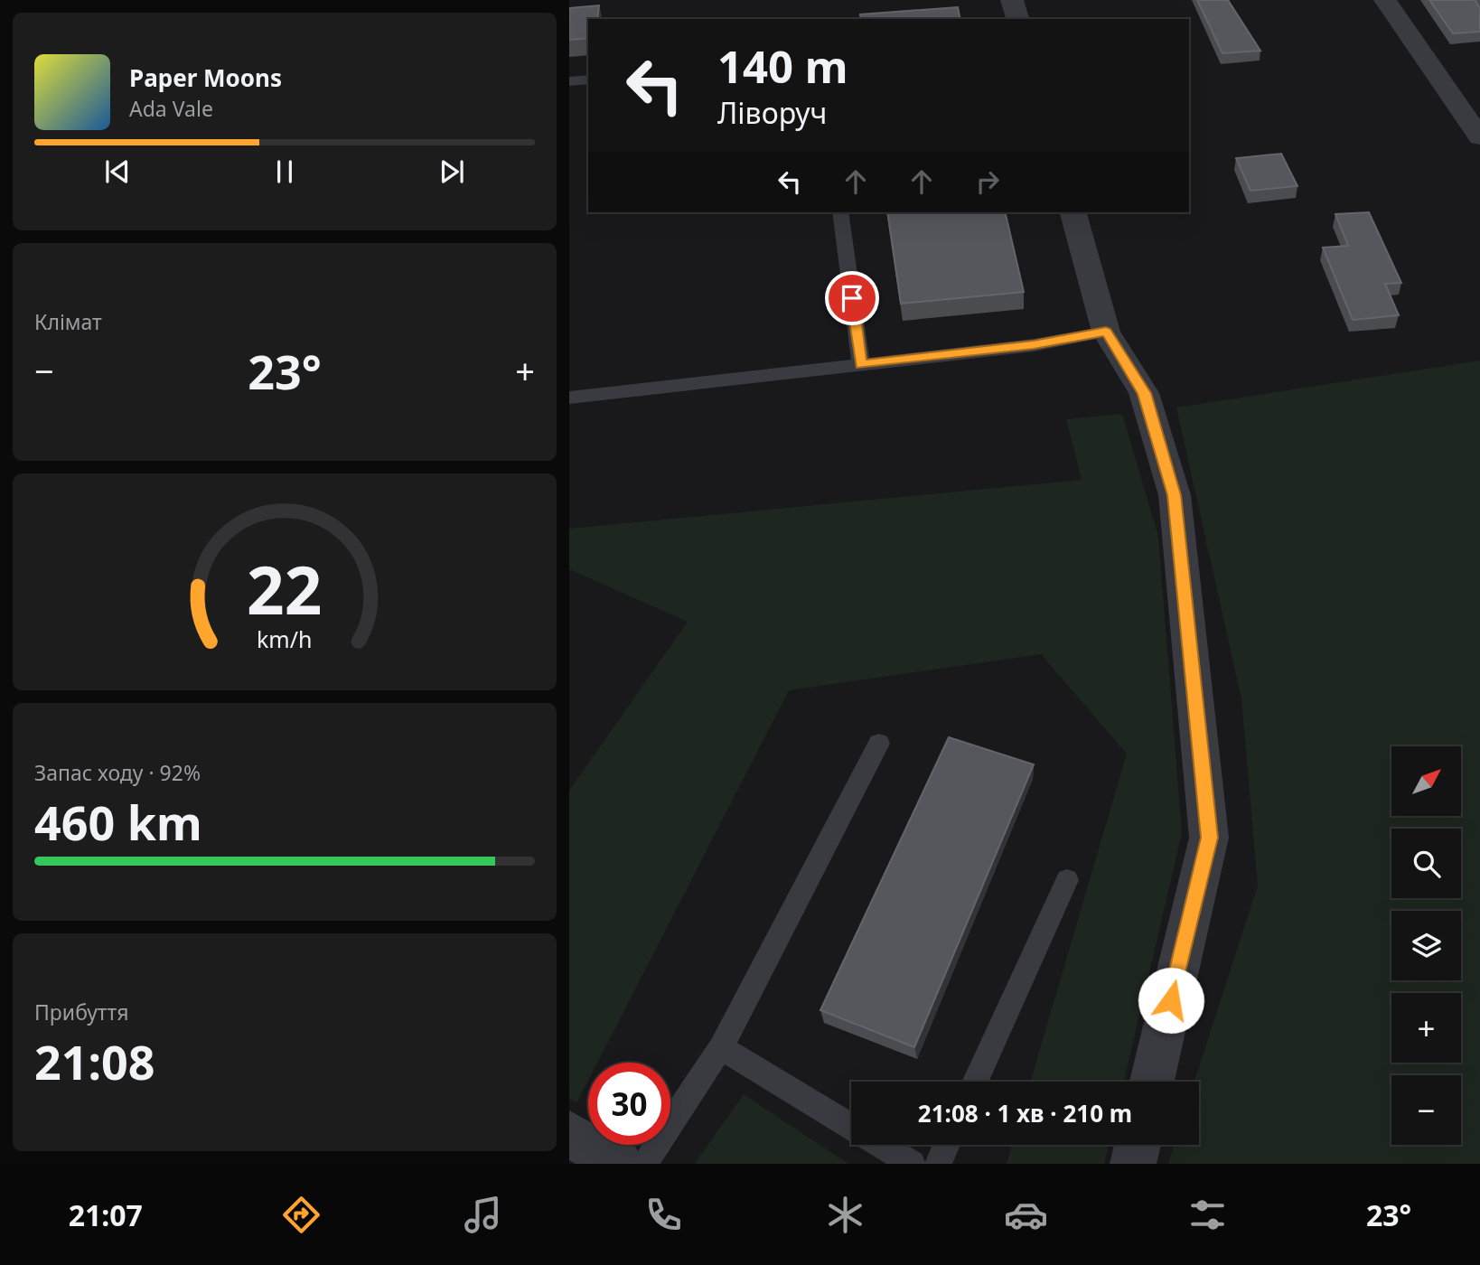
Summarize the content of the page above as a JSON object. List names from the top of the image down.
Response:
{
  "north": "top right",
  "page": {
    "turn": ["140 m", "Ліворуч"],
    "song": ["Paper Moons", "Ada Vale"],
    "tile": [
      "Клімат",
      ["Запас ходу · 92%", "460 km"],
      ["Прибуття", "21:08"]
    ],
    "heat": ["−", "23°", "+"],
    "map_buttons": ["+", "−"],
    "limit": "30",
    "trip": "21:08 · 1 хв · 210 m",
    "tabs": ["21:07", "23°"],
    "gauge": ["22", "km/h"]
  }
}
